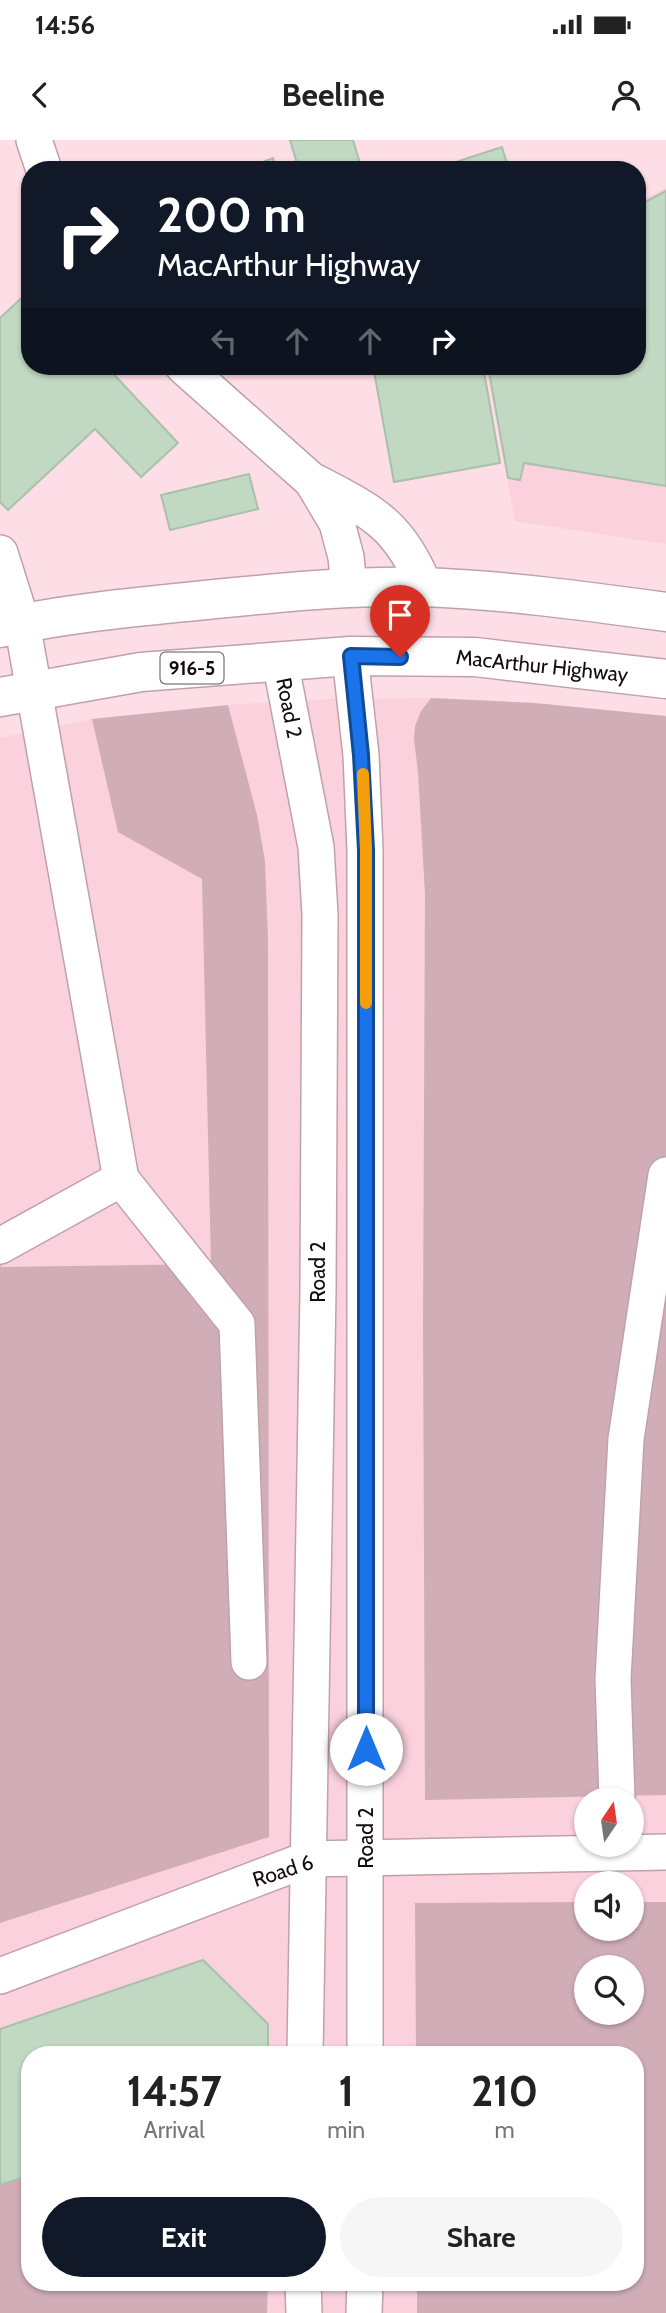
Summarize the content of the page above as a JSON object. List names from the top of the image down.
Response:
{
  "streets": {
    "main road": ["MacArthur Highway", "916-5"],
    "street": ["Road 2", "Road 6"]
  },
  "crossings": [
    ["MacArthur Highway", "Road 2"],
    ["Road 2", "Road 6"]
  ],
  "north": "top",
  "page": {
    "status": "14:56",
    "header": "Beeline",
    "turn": ["200 m", "MacArthur Highway"],
    "eta": [
      "14:57",
      "Arrival",
      "1",
      "min",
      "210",
      "m"
    ],
    "buttons": ["Exit", "Share"]
  }
}
